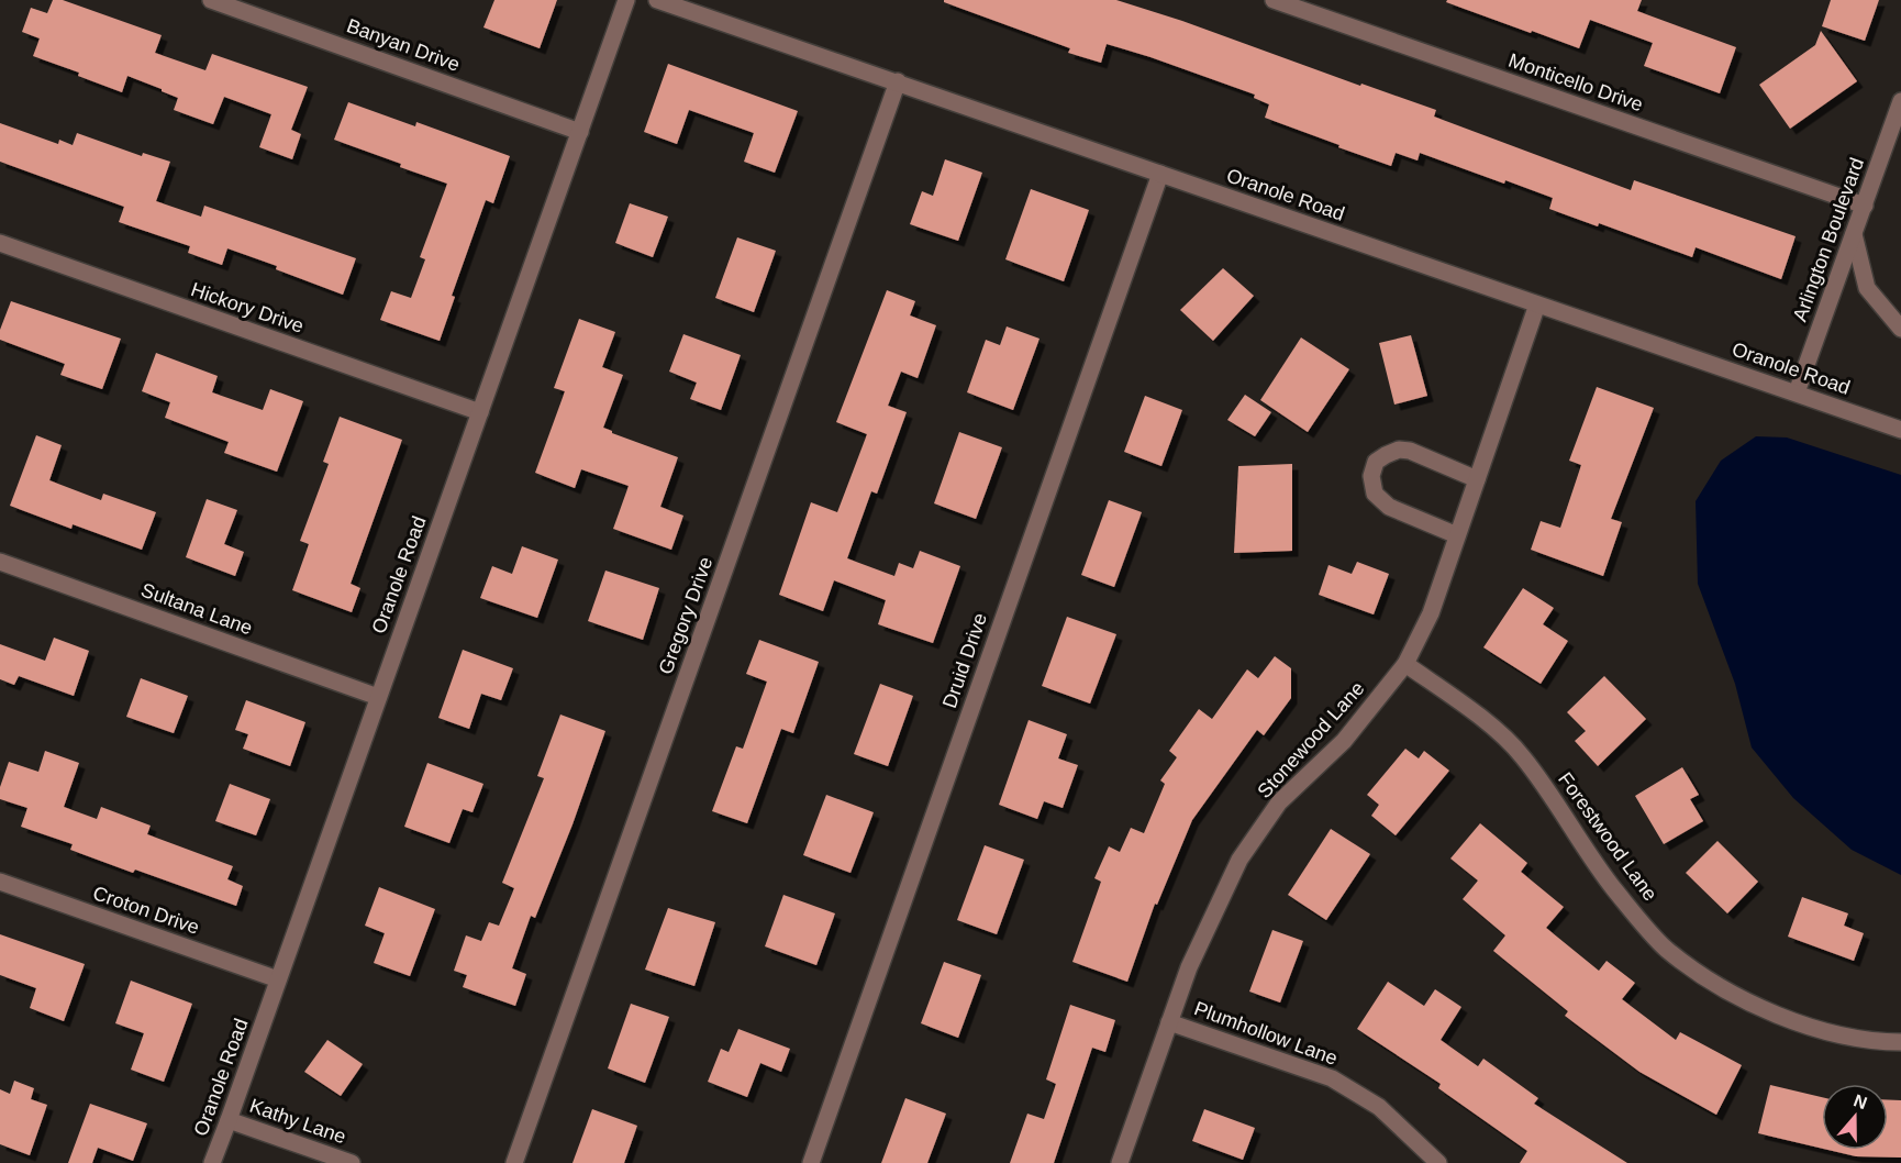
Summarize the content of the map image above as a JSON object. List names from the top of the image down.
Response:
{
  "streets": {
    "street": [
      "Banyan Drive",
      "Monticello Drive",
      "Oranole Road",
      "Arlington Boulevard",
      "Hickory Drive",
      "Sultana Lane",
      "Gregory Drive",
      "Druid Drive",
      "Stonewood Lane",
      "Forestwood Lane",
      "Croton Drive",
      "Plumhollow Lane",
      "Kathy Lane"
    ]
  },
  "crossings": [
    ["Banyan Drive", "Oranole Road"],
    ["Monticello Drive", "Arlington Boulevard"],
    ["Oranole Road", "Arlington Boulevard"],
    ["Oranole Road", "Hickory Drive"],
    ["Oranole Road", "Sultana Lane"],
    ["Oranole Road", "Gregory Drive"],
    ["Oranole Road", "Druid Drive"],
    ["Oranole Road", "Stonewood Lane"],
    ["Oranole Road", "Croton Drive"],
    ["Oranole Road", "Kathy Lane"],
    ["Stonewood Lane", "Forestwood Lane"],
    ["Stonewood Lane", "Plumhollow Lane"]
  ],
  "north": "top"
}
